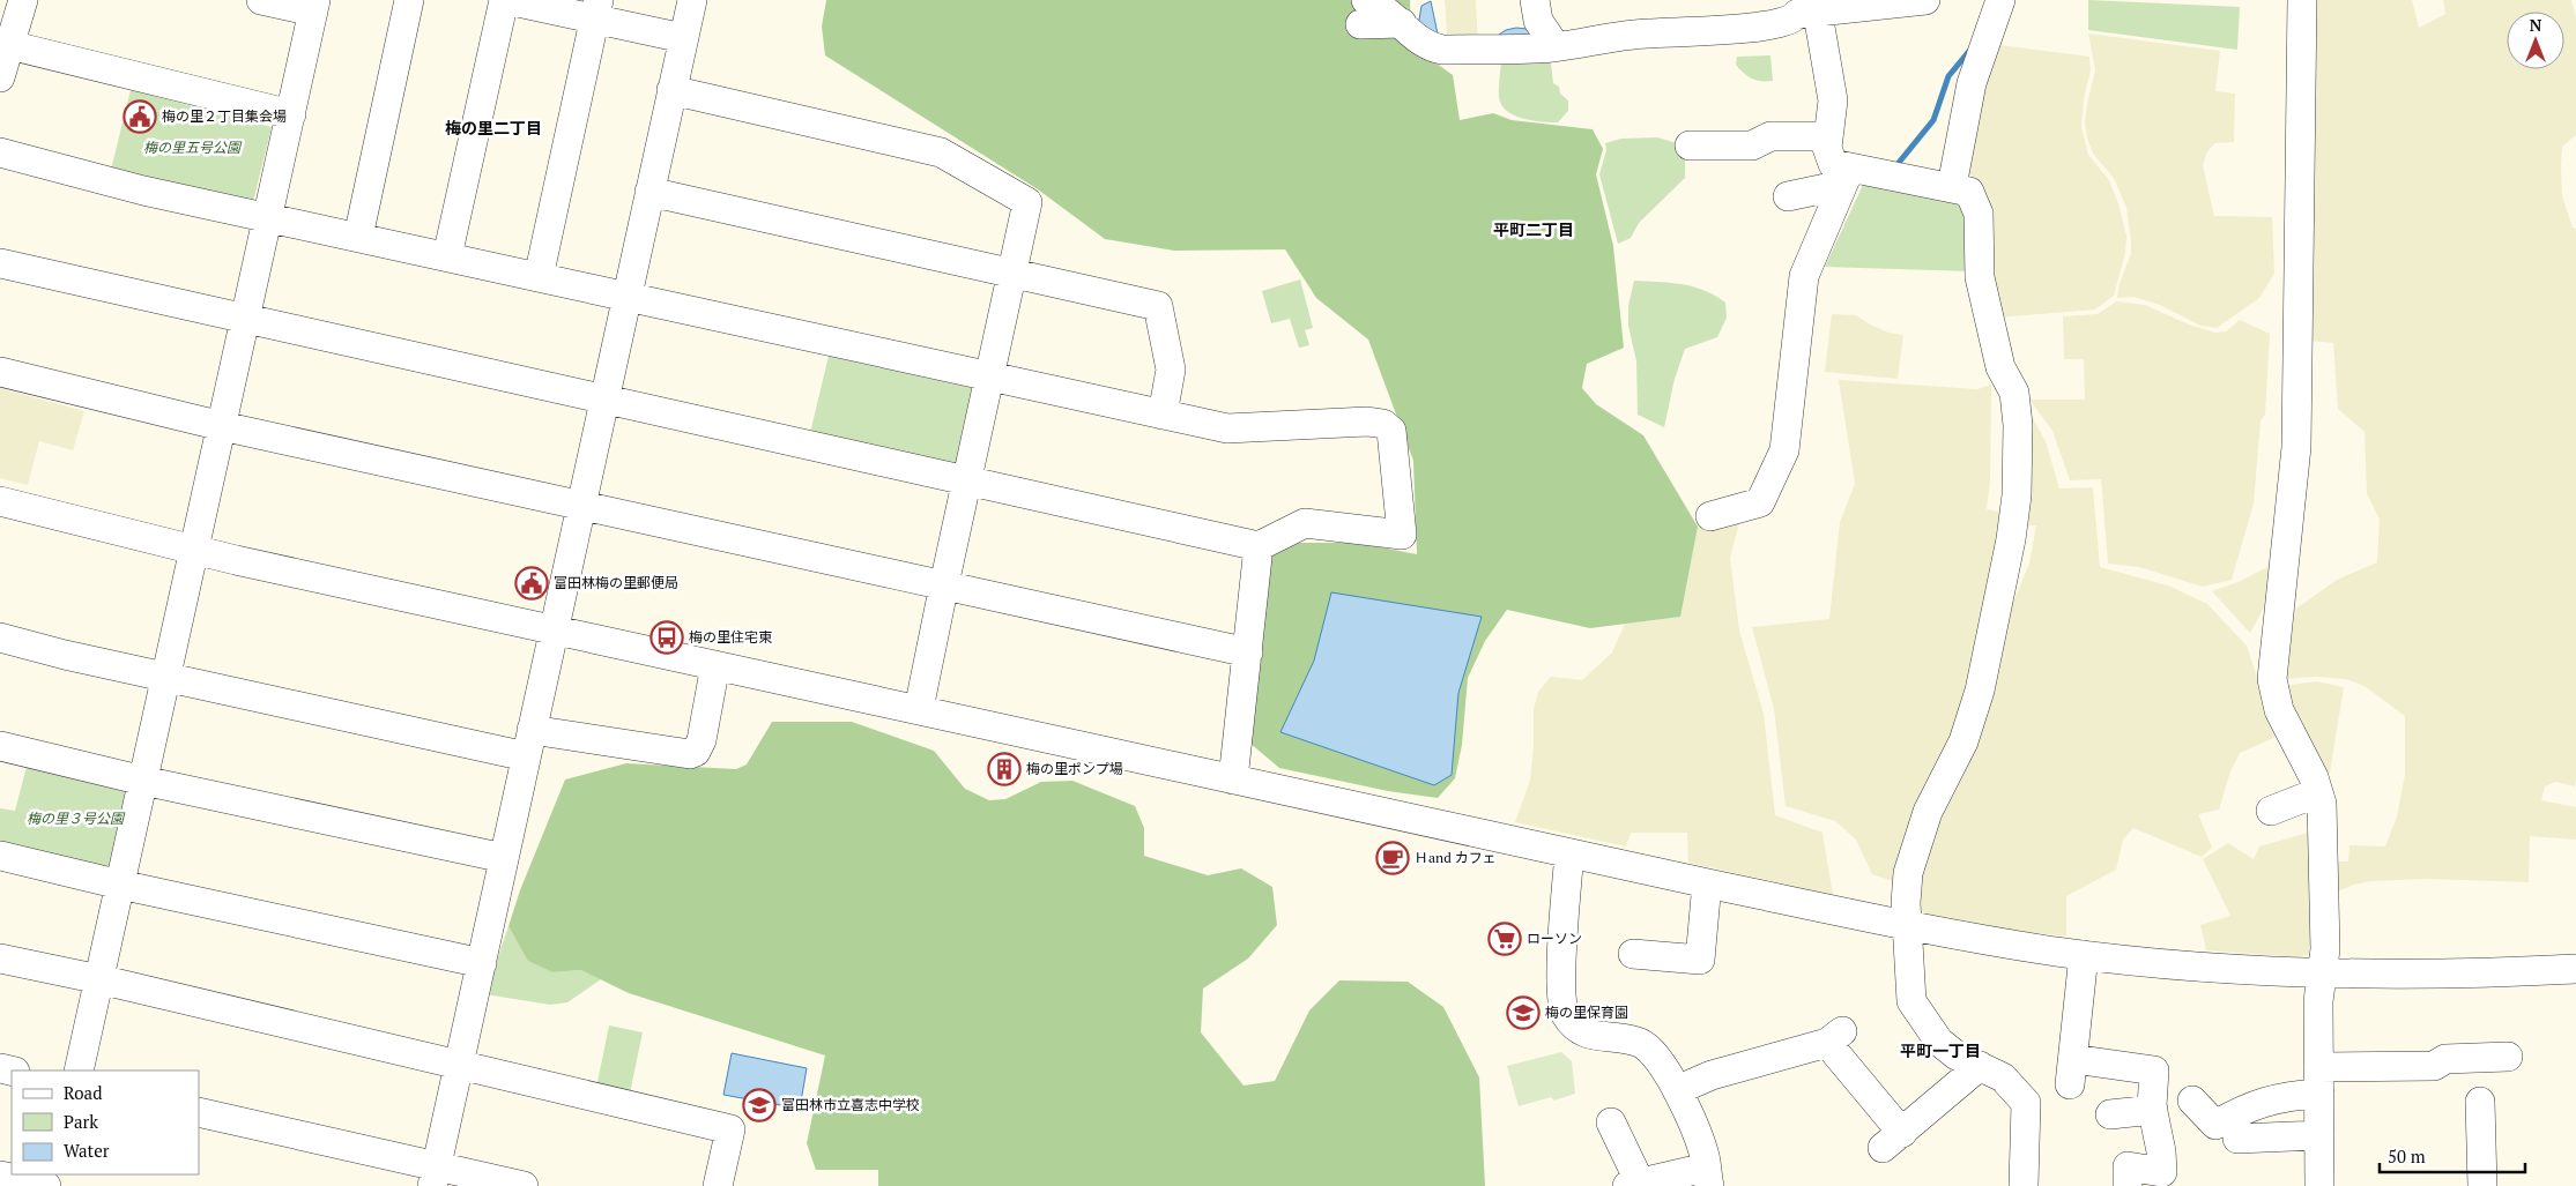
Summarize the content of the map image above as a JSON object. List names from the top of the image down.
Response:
{
  "districts": ["梅の里二丁目", "平町二丁目", "平町一丁目"],
  "parks": ["梅の里五号公園", "梅の里３号公園"],
  "places": {
    "public building": ["梅の里２丁目集会場", "富田林梅の里郵便局"],
    "bus stop": ["梅の里住宅東"],
    "building": ["梅の里ポンプ場"],
    "cafe": ["Ｈand カフェ"],
    "supermarket": ["ローソン"],
    "school or university": ["梅の里保育園", "富田林市立喜志中学校"]
  },
  "legend": ["Road", "Park", "Water"],
  "scale_bar": "50 m",
  "north": "top"
}
